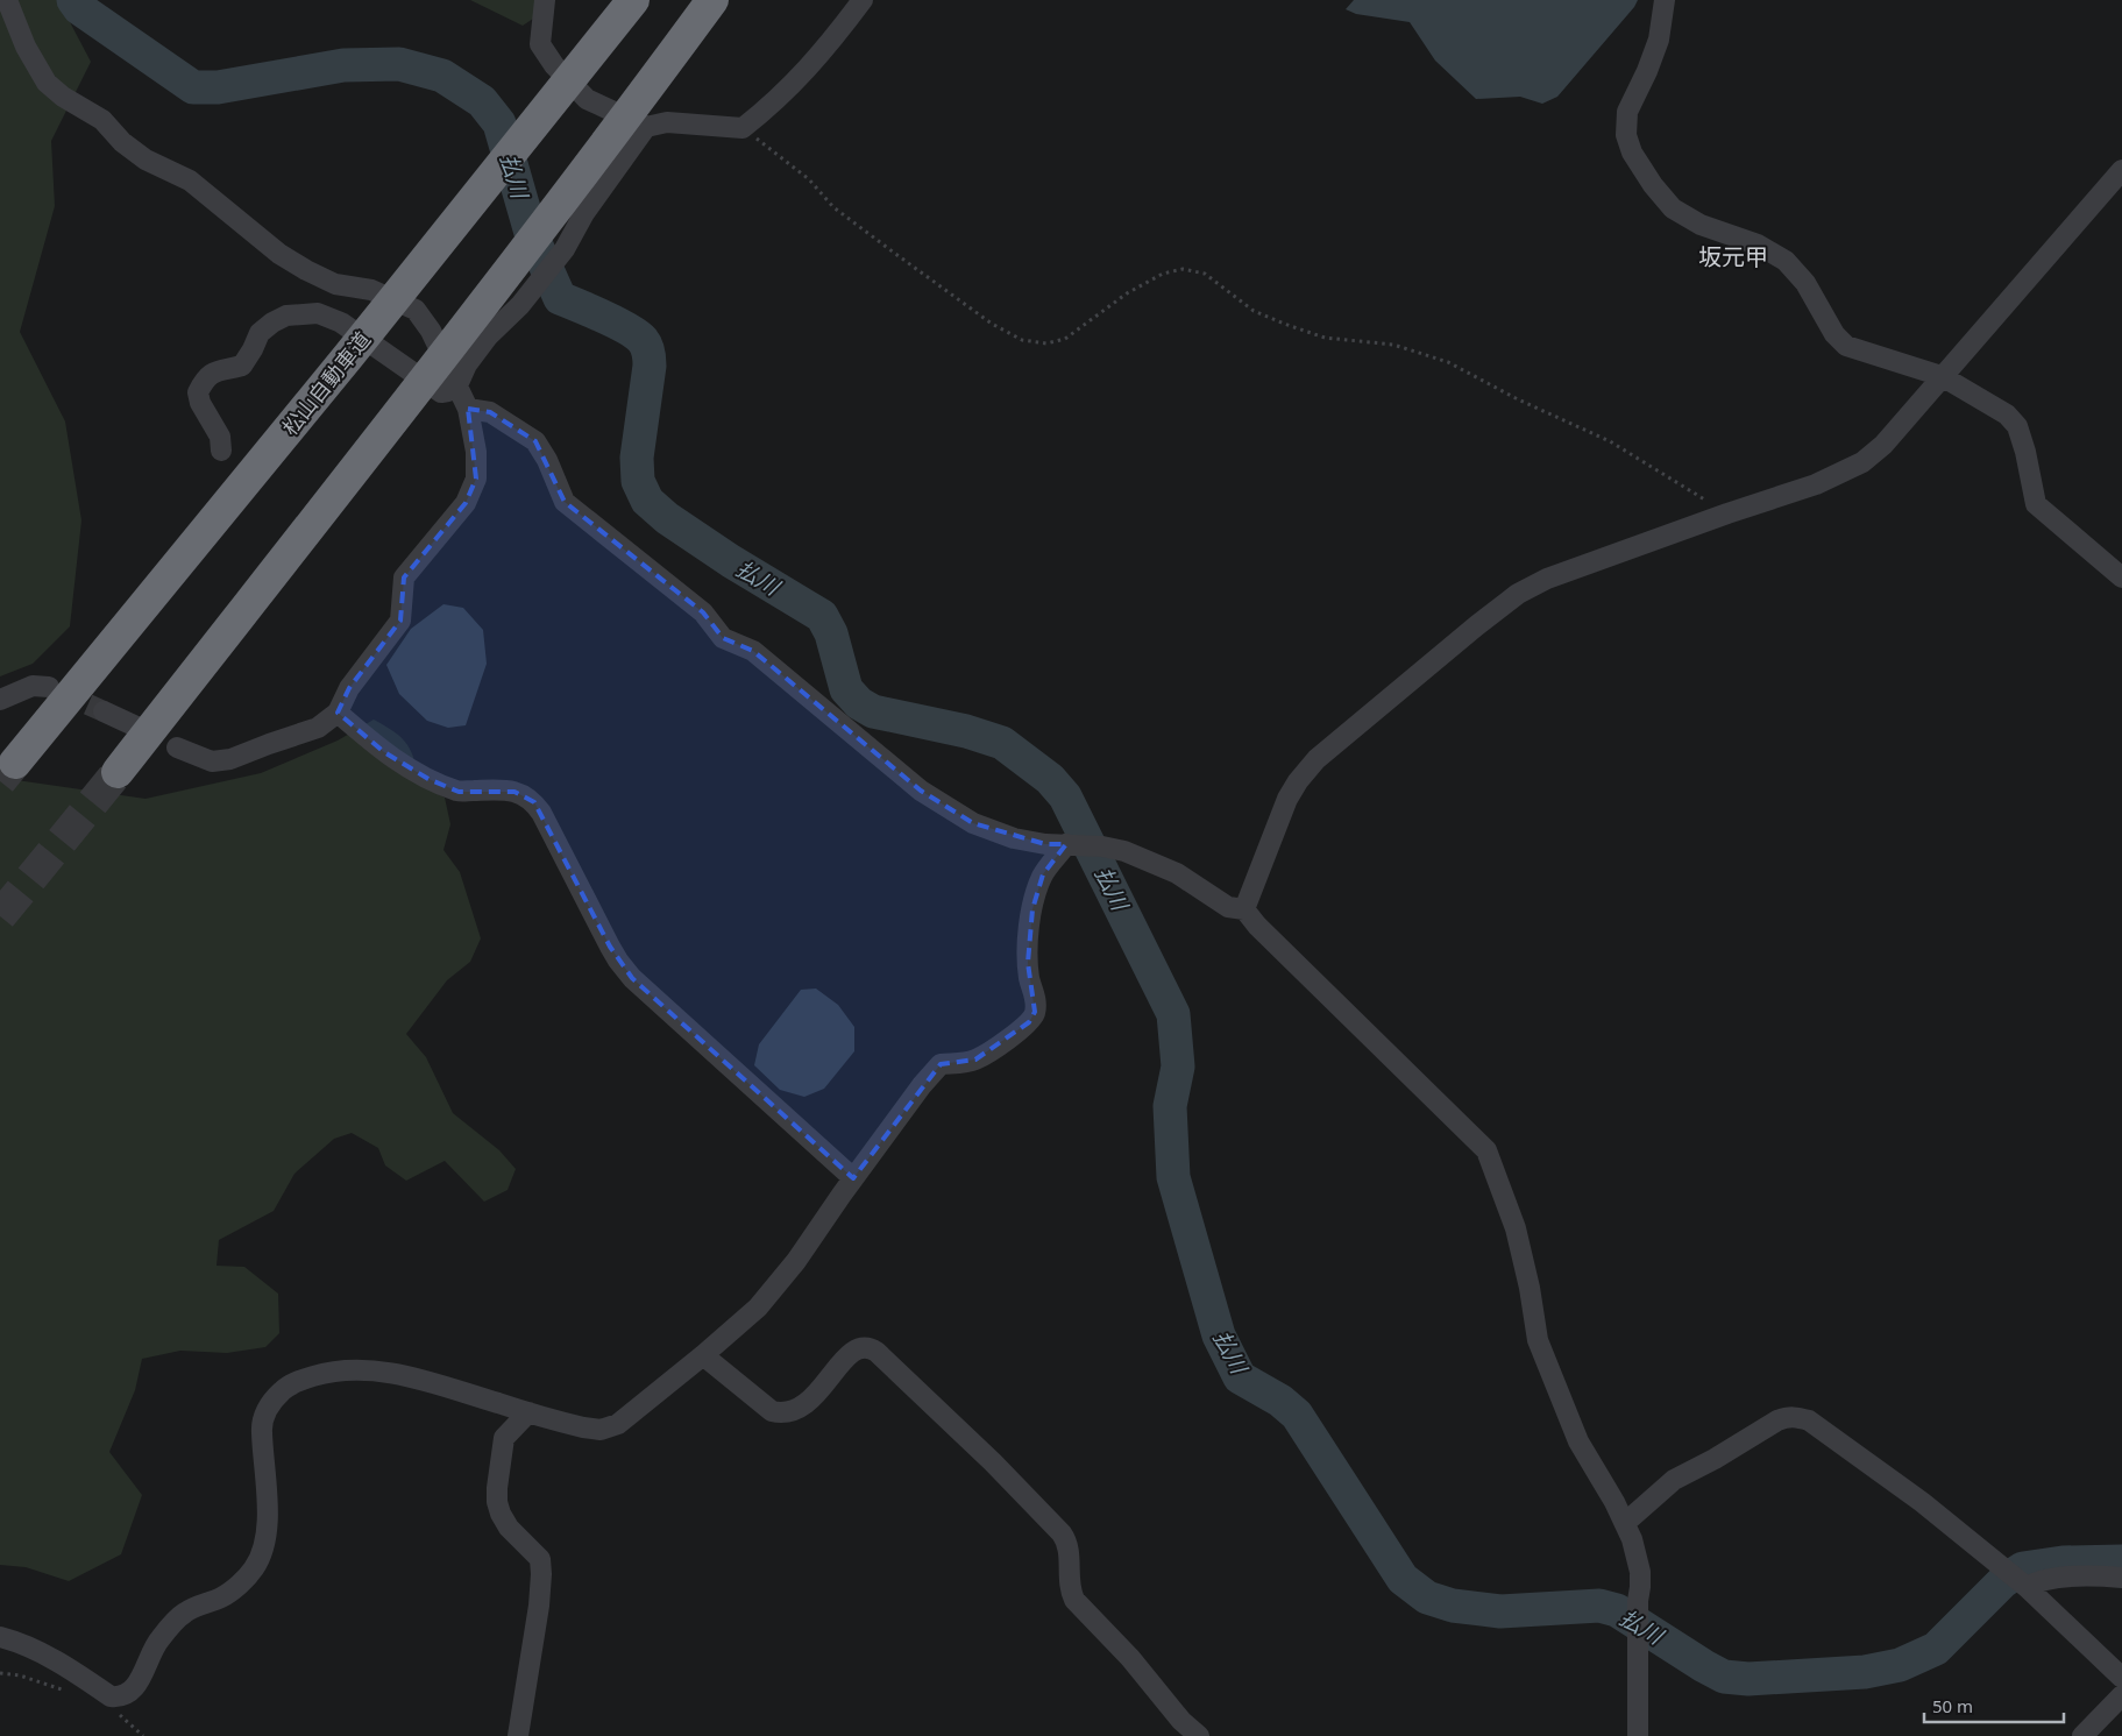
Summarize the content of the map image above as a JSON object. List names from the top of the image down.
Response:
{
  "streets": {
    "highway": ["松山自動車道"]
  },
  "districts": ["坂元甲"],
  "water": ["払川"],
  "scale_bar": "50 m"
}
